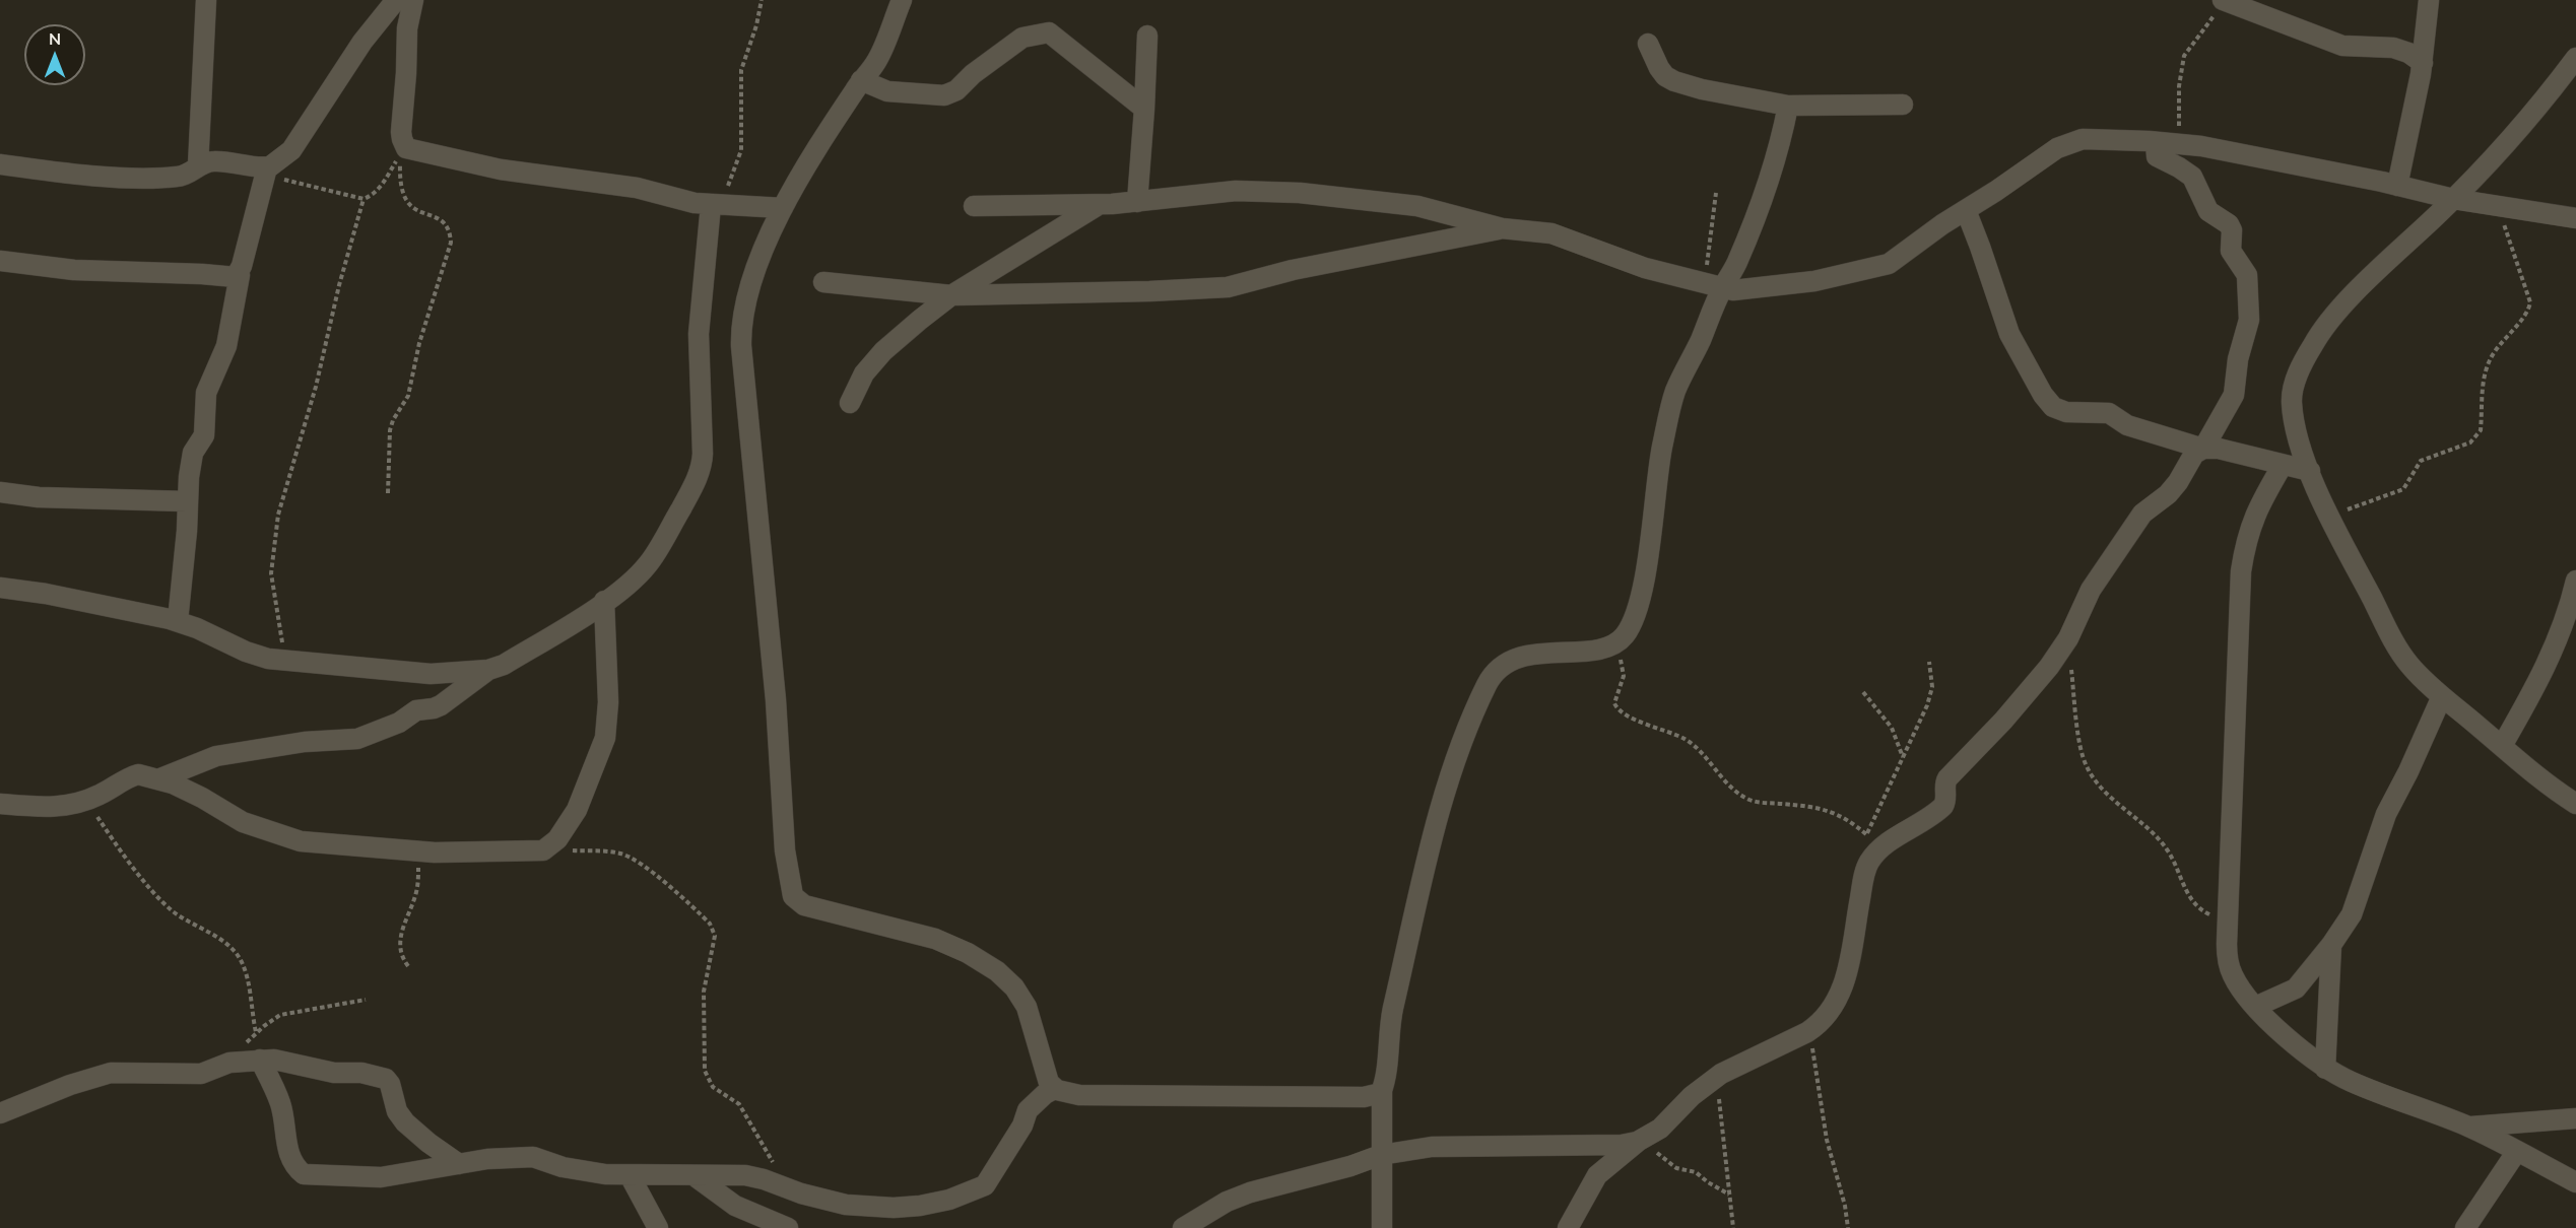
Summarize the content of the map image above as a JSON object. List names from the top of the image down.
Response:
{
  "north": "top"
}
